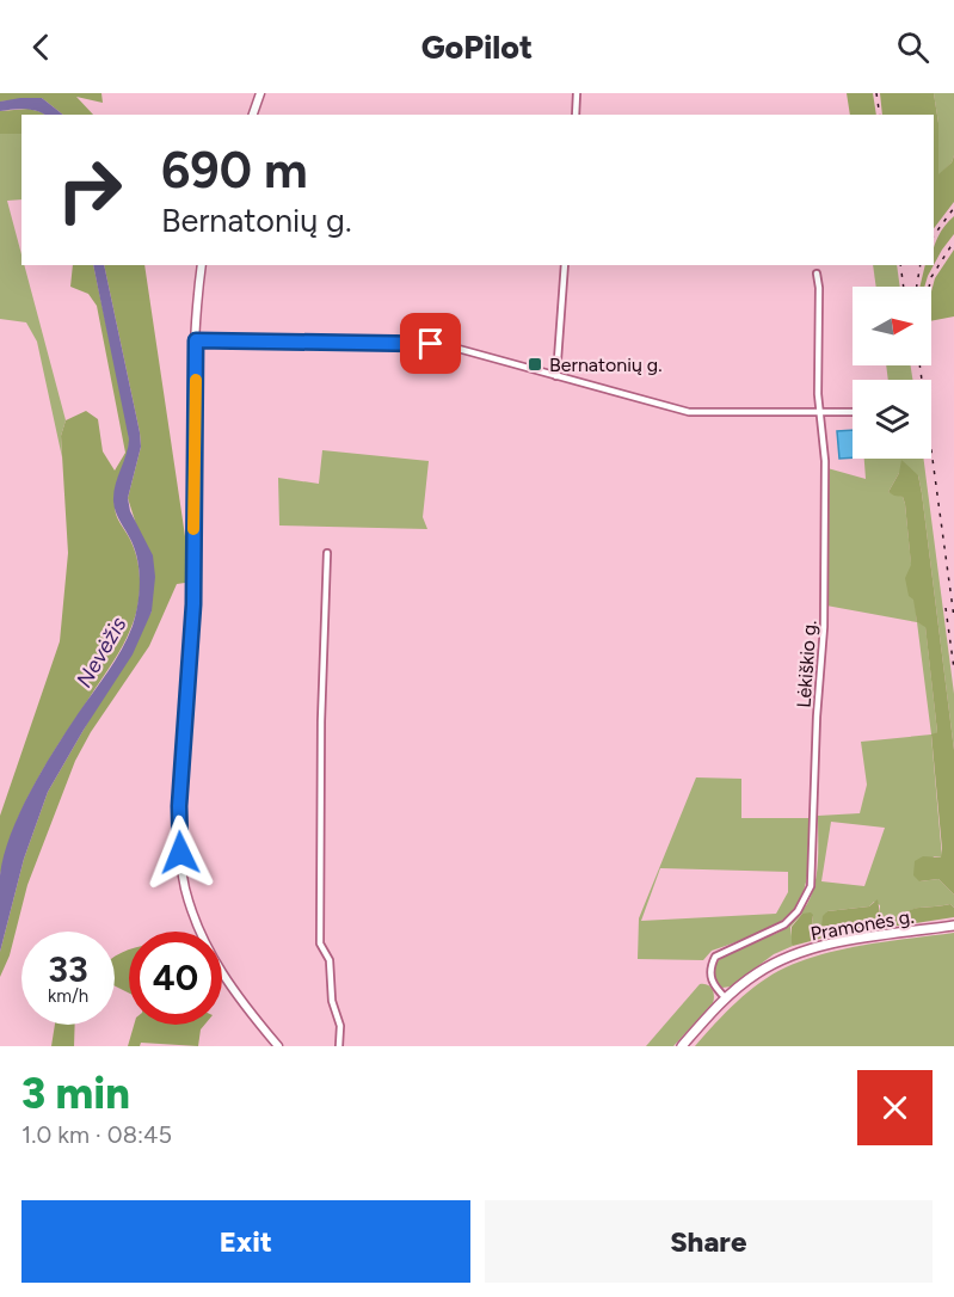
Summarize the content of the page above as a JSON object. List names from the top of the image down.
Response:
{
  "streets": {
    "main road": ["Pramonės g."],
    "street": ["Lėkiškio g."]
  },
  "crossings": [
    ["Lėkiškio g.", "Pramonės g."]
  ],
  "water": ["Nevėžis"],
  "places": {
    "transit": ["Bernatonių g."]
  },
  "north": "right",
  "page": {
    "header": "GoPilot",
    "turn": ["690 m", "Bernatonių g."],
    "speed": "33 km/h",
    "limit": "40",
    "heading": ["3 min", "1.0 km · 08:45"],
    "buttons": ["Exit", "Share"]
  }
}
